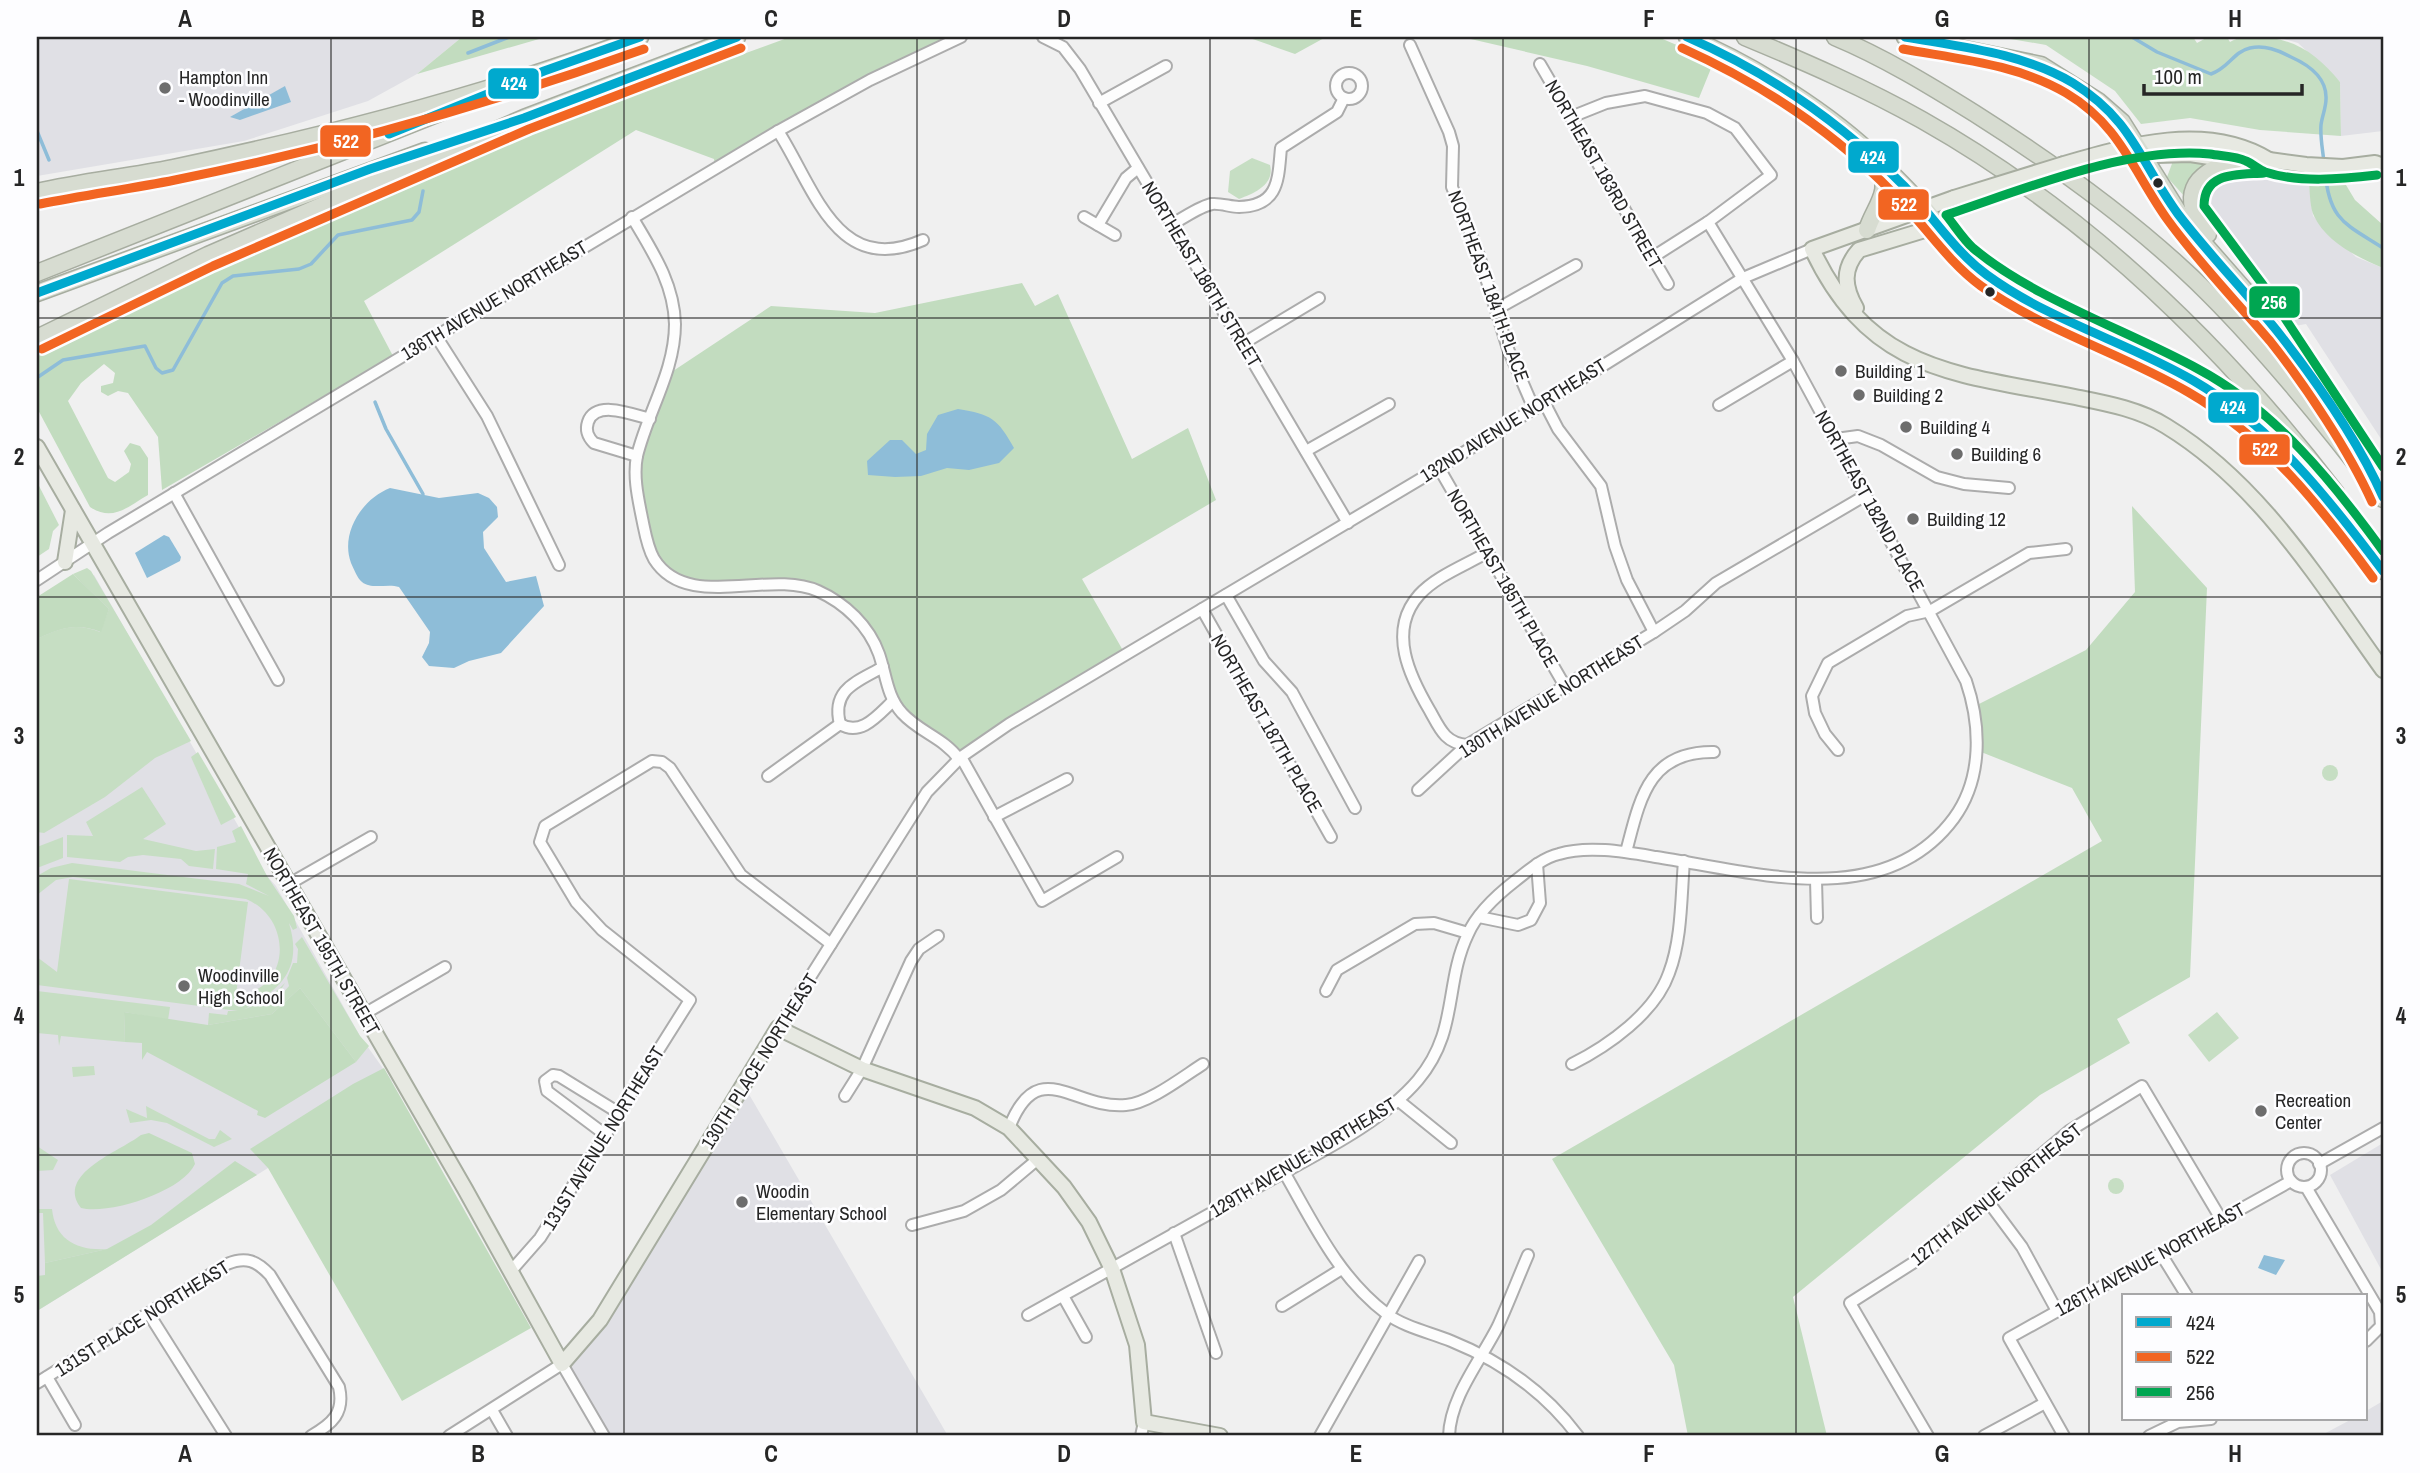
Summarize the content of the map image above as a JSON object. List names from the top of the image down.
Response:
{
  "streets": {
    "main road": ["132ND AVENUE NORTHEAST", "NORTHEAST 195TH STREET", "130TH PLACE NORTHEAST"],
    "street": [
      "NORTHEAST 183RD STREET",
      "NORTHEAST 186TH STREET",
      "NORTHEAST 184TH PLACE",
      "136TH AVENUE NORTHEAST",
      "NORTHEAST 182ND PLACE",
      "NORTHEAST 185TH PLACE",
      "130TH AVENUE NORTHEAST",
      "NORTHEAST 187TH PLACE",
      "131ST AVENUE NORTHEAST",
      "129TH AVENUE NORTHEAST",
      "127TH AVENUE NORTHEAST",
      "126TH AVENUE NORTHEAST",
      "131ST PLACE NORTHEAST"
    ]
  },
  "crossings": [
    ["NORTHEAST 186TH STREET", "132ND AVENUE NORTHEAST"],
    ["NORTHEAST 184TH PLACE", "132ND AVENUE NORTHEAST"],
    ["NORTHEAST 184TH PLACE", "130TH AVENUE NORTHEAST"],
    ["136TH AVENUE NORTHEAST", "NORTHEAST 195TH STREET"],
    ["132ND AVENUE NORTHEAST", "NORTHEAST 182ND PLACE"],
    ["132ND AVENUE NORTHEAST", "NORTHEAST 185TH PLACE"],
    ["132ND AVENUE NORTHEAST", "NORTHEAST 187TH PLACE"],
    ["132ND AVENUE NORTHEAST", "130TH PLACE NORTHEAST"],
    ["NORTHEAST 182ND PLACE", "129TH AVENUE NORTHEAST"],
    ["NORTHEAST 185TH PLACE", "130TH AVENUE NORTHEAST"],
    ["NORTHEAST 195TH STREET", "130TH PLACE NORTHEAST"],
    ["NORTHEAST 195TH STREET", "131ST AVENUE NORTHEAST"],
    ["130TH PLACE NORTHEAST", "131ST AVENUE NORTHEAST"],
    ["127TH AVENUE NORTHEAST", "126TH AVENUE NORTHEAST"]
  ],
  "places": [
    "Hampton Inn - Woodinville",
    "Building 1",
    "Building 2",
    "Building 4",
    "Building 6",
    "Building 12",
    "Woodinville High School",
    "Recreation Center",
    "Woodin Elementary School"
  ],
  "lines": ["transit line 424", "transit line 522", "transit line 256"],
  "legend": ["424", "522", "256"],
  "scale_bar": "100 m",
  "grid": {
    "columns": [
      "A",
      "B",
      "C",
      "D",
      "E",
      "F",
      "G",
      "H"
    ],
    "rows": [
      "1",
      "2",
      "3",
      "4",
      "5"
    ]
  }
}
